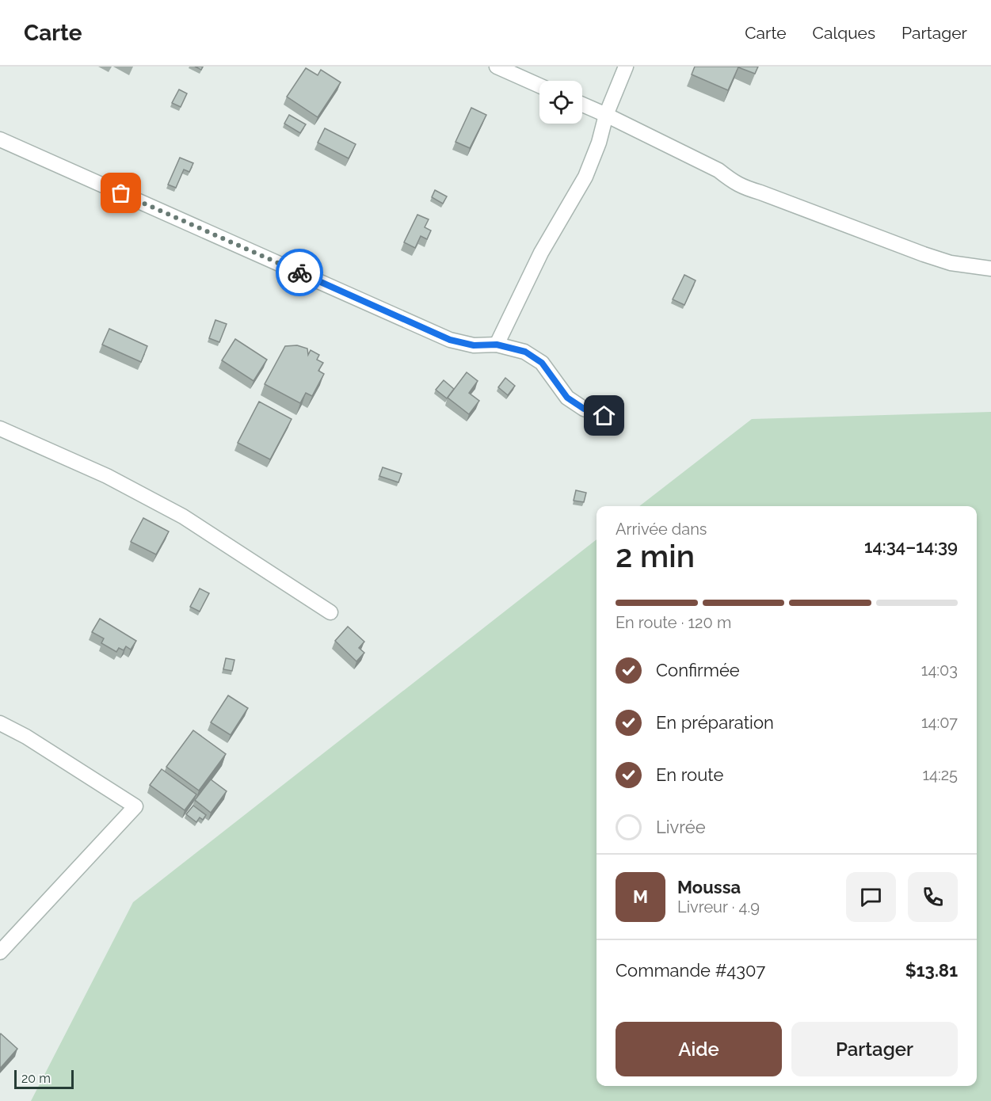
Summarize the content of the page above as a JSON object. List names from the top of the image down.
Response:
{
  "scale_bar": "20 m",
  "page": {
    "header": "Carte",
    "nav": ["Carte", "Calques", "Partager"],
    "heading": ["2 min", "Arrivée dans", "14:34–14:39"],
    "panel": [
      "Moussa",
      "Livreur · 4.9",
      "Commande #4307",
      "$13.81"
    ],
    "bar": "En route · 120 m",
    "list": [
      ["Confirmée", "14:03"],
      ["En préparation", "14:07"],
      ["En route", "14:25"],
      "Livrée"
    ],
    "round": "M",
    "buttons": ["Aide", "Partager"],
    "scale": "20 m"
  }
}
